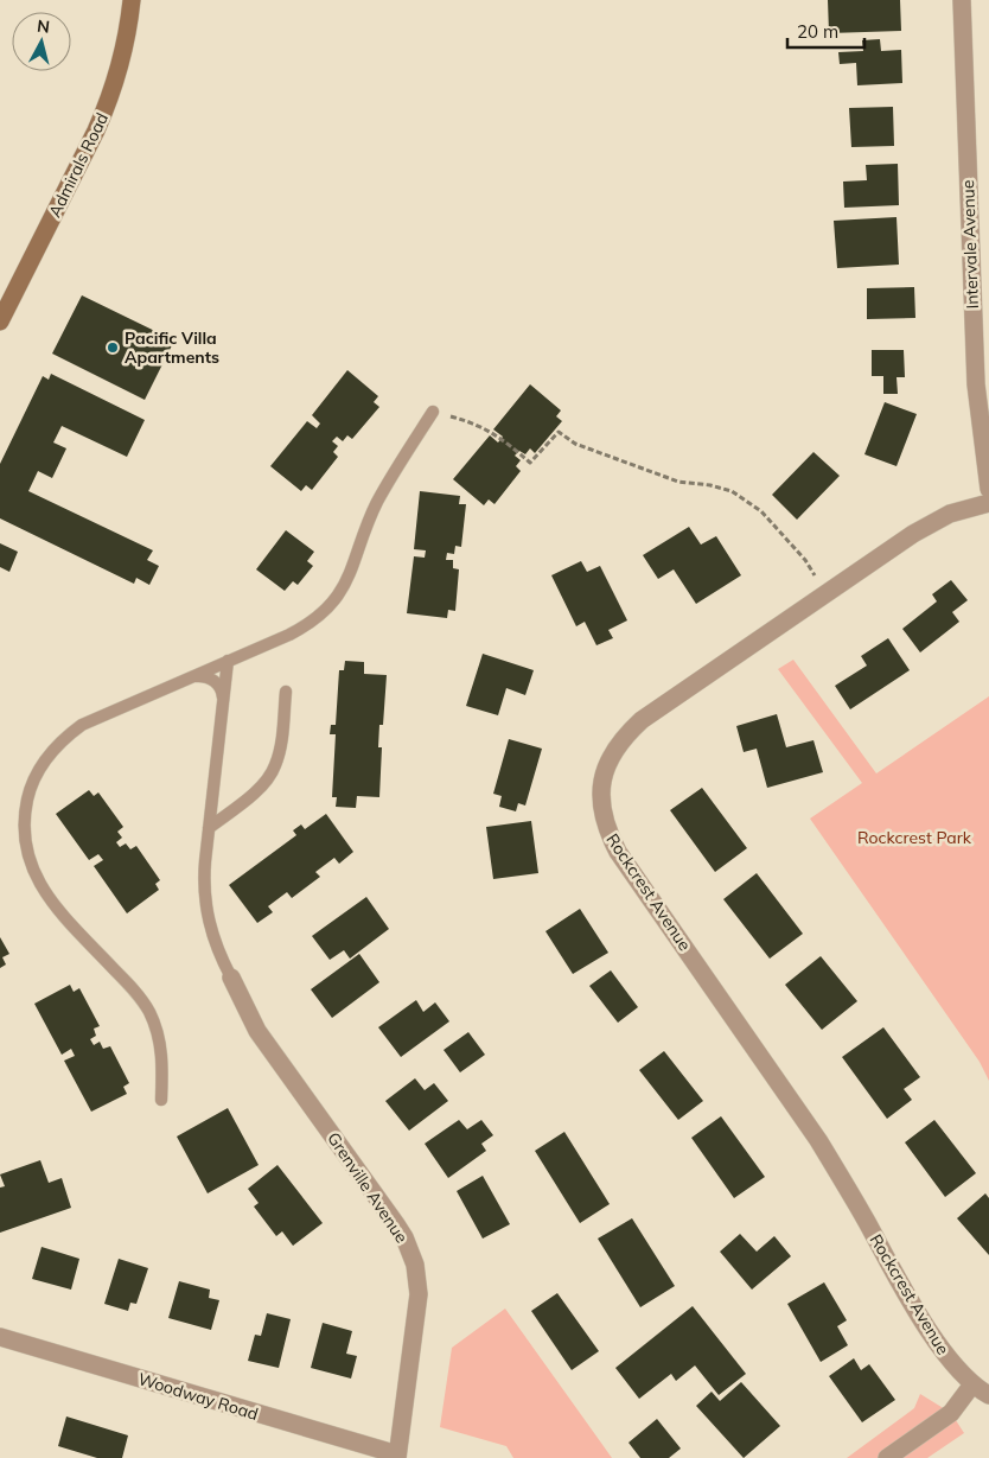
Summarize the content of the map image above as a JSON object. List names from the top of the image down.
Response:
{
  "streets": {
    "main road": ["Admirals Road"],
    "street": [
      "Intervale Avenue",
      "Rockcrest Avenue",
      "Grenville Avenue",
      "Woodway Road"
    ]
  },
  "crossings": [
    ["Grenville Avenue", "Woodway Road"]
  ],
  "parks": ["Rockcrest Park"],
  "places": ["Pacific Villa Apartments"],
  "scale_bar": "20 m",
  "north": "top"
}
